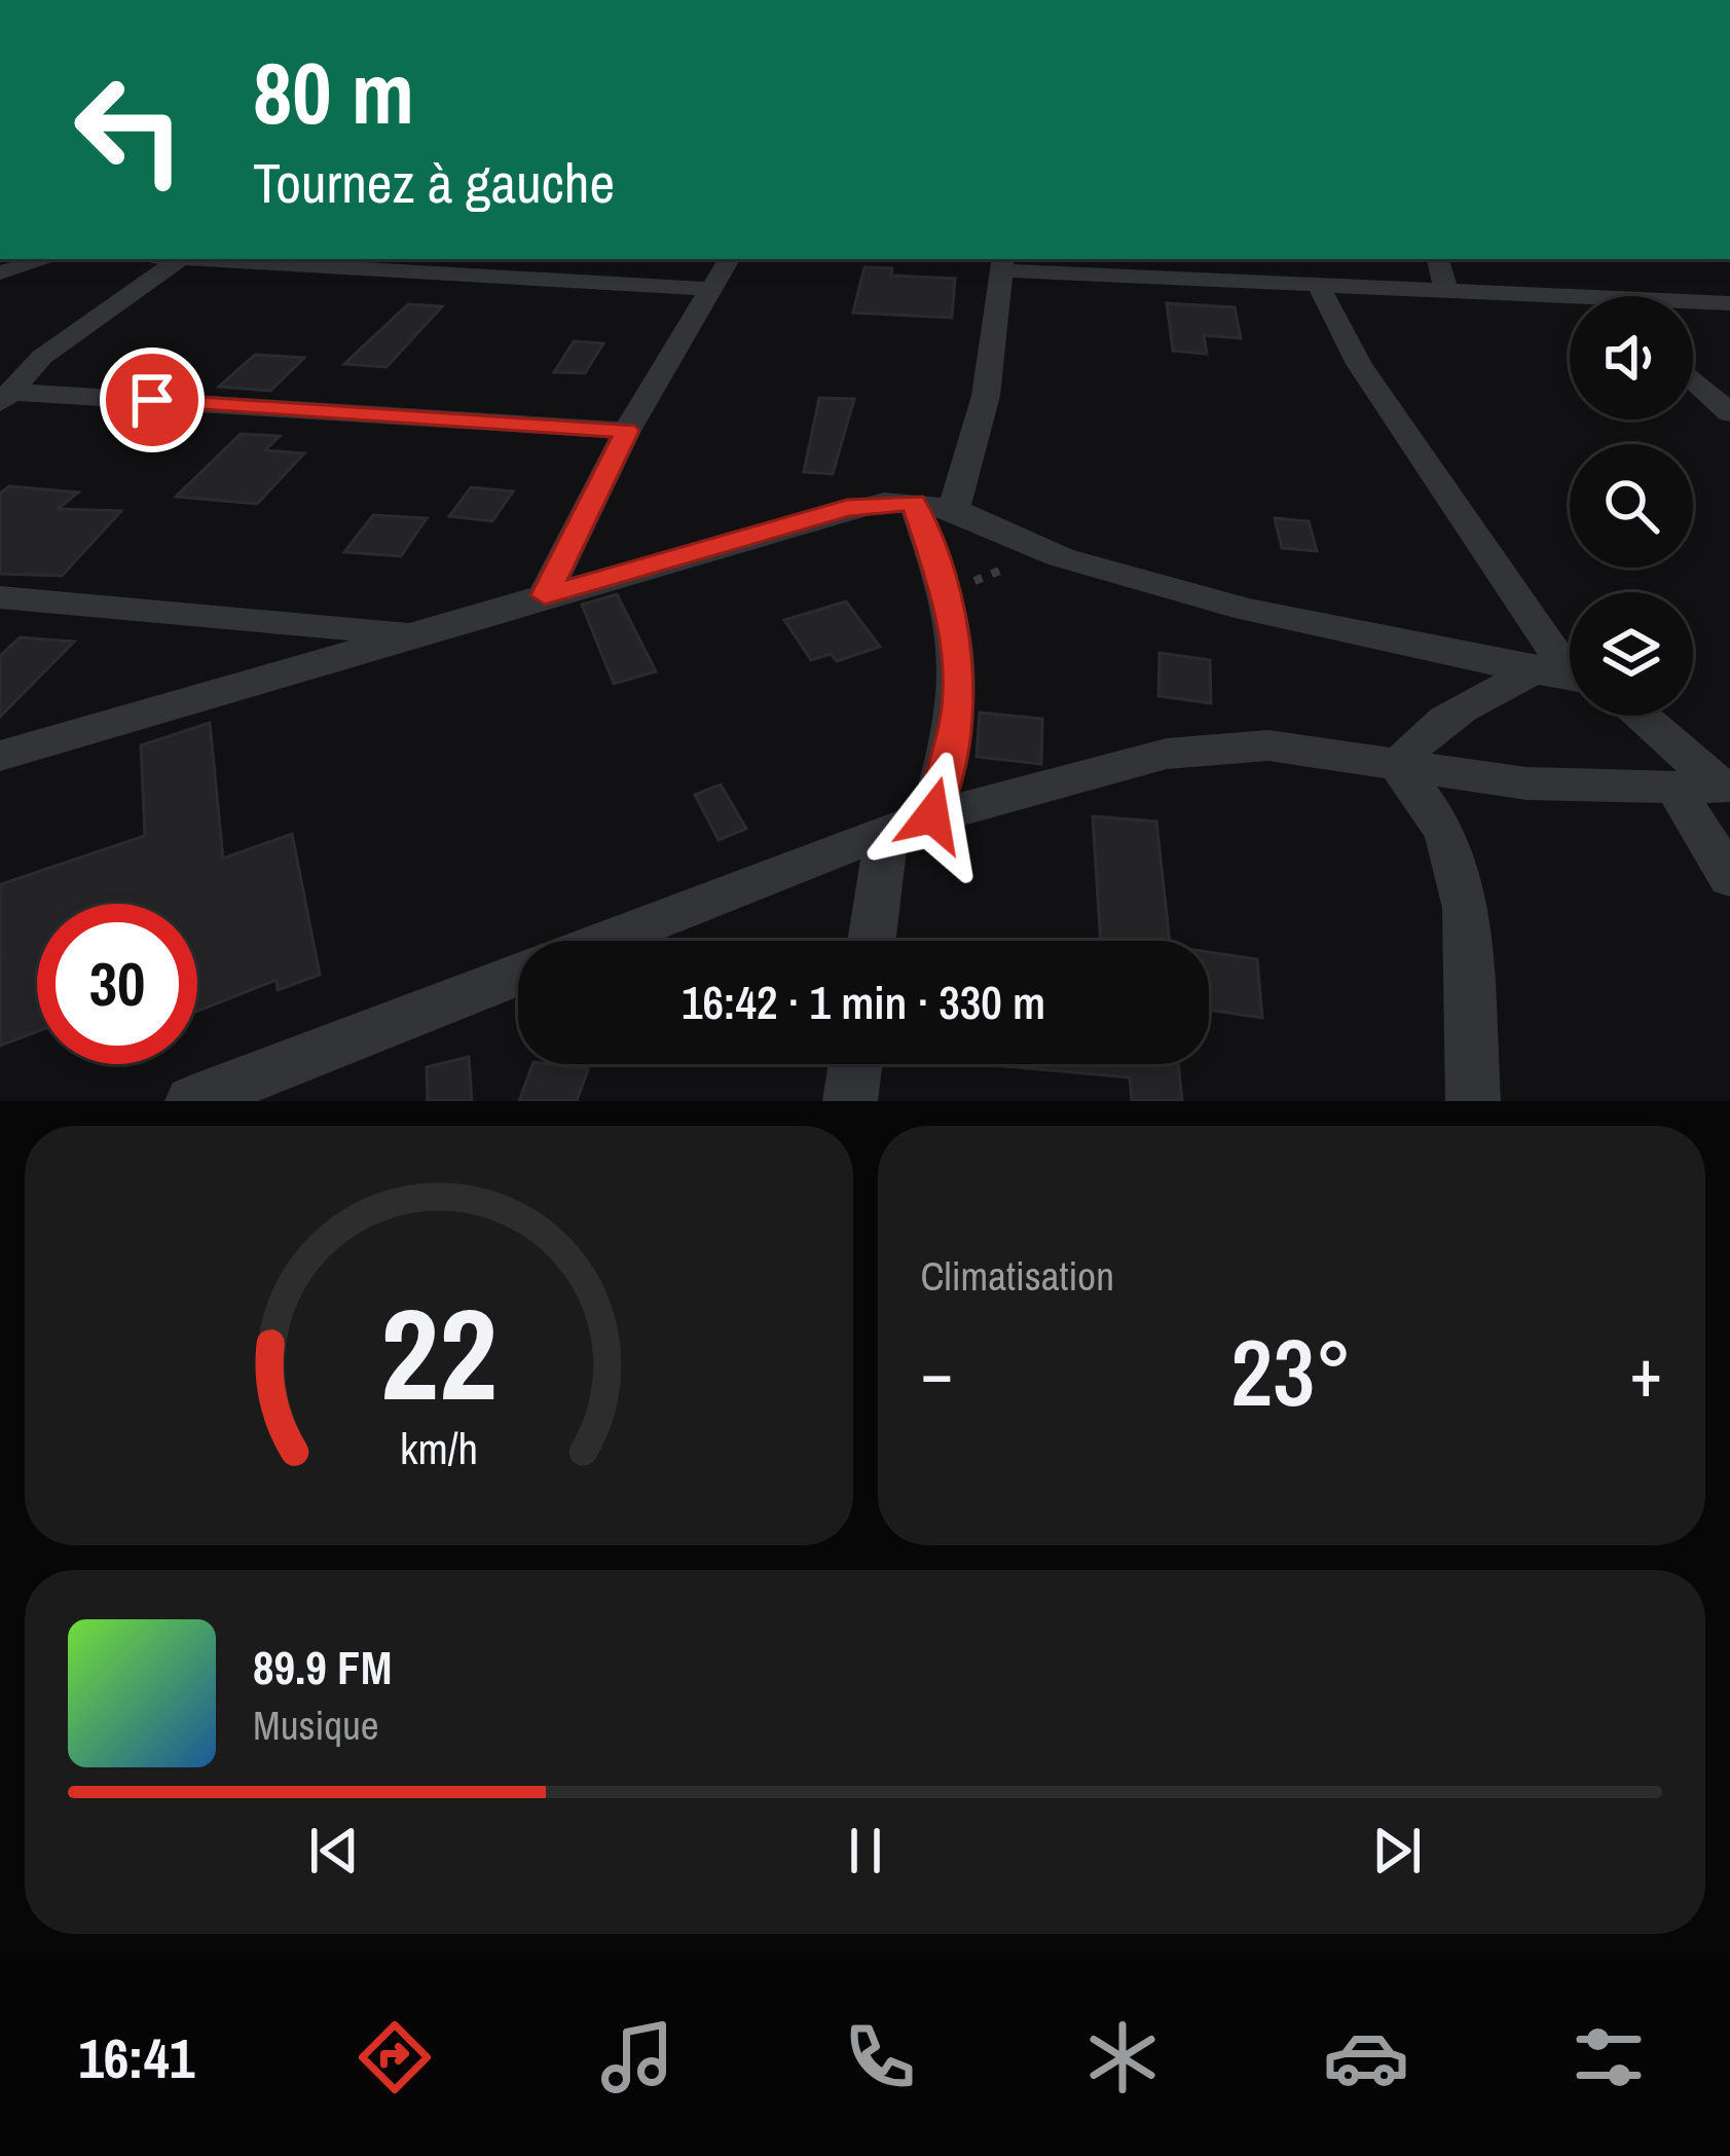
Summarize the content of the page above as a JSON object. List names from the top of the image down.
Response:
{
  "page": {
    "turn": ["80 m", "Tournez à gauche"],
    "limit": "30",
    "trip": "16:42 · 1 min · 330 m",
    "tile": "Climatisation",
    "heat": ["−", "23°", "+"],
    "song": ["89.9 FM", "Musique"],
    "tabs": "16:41",
    "gauge": ["22", "km/h"]
  }
}
